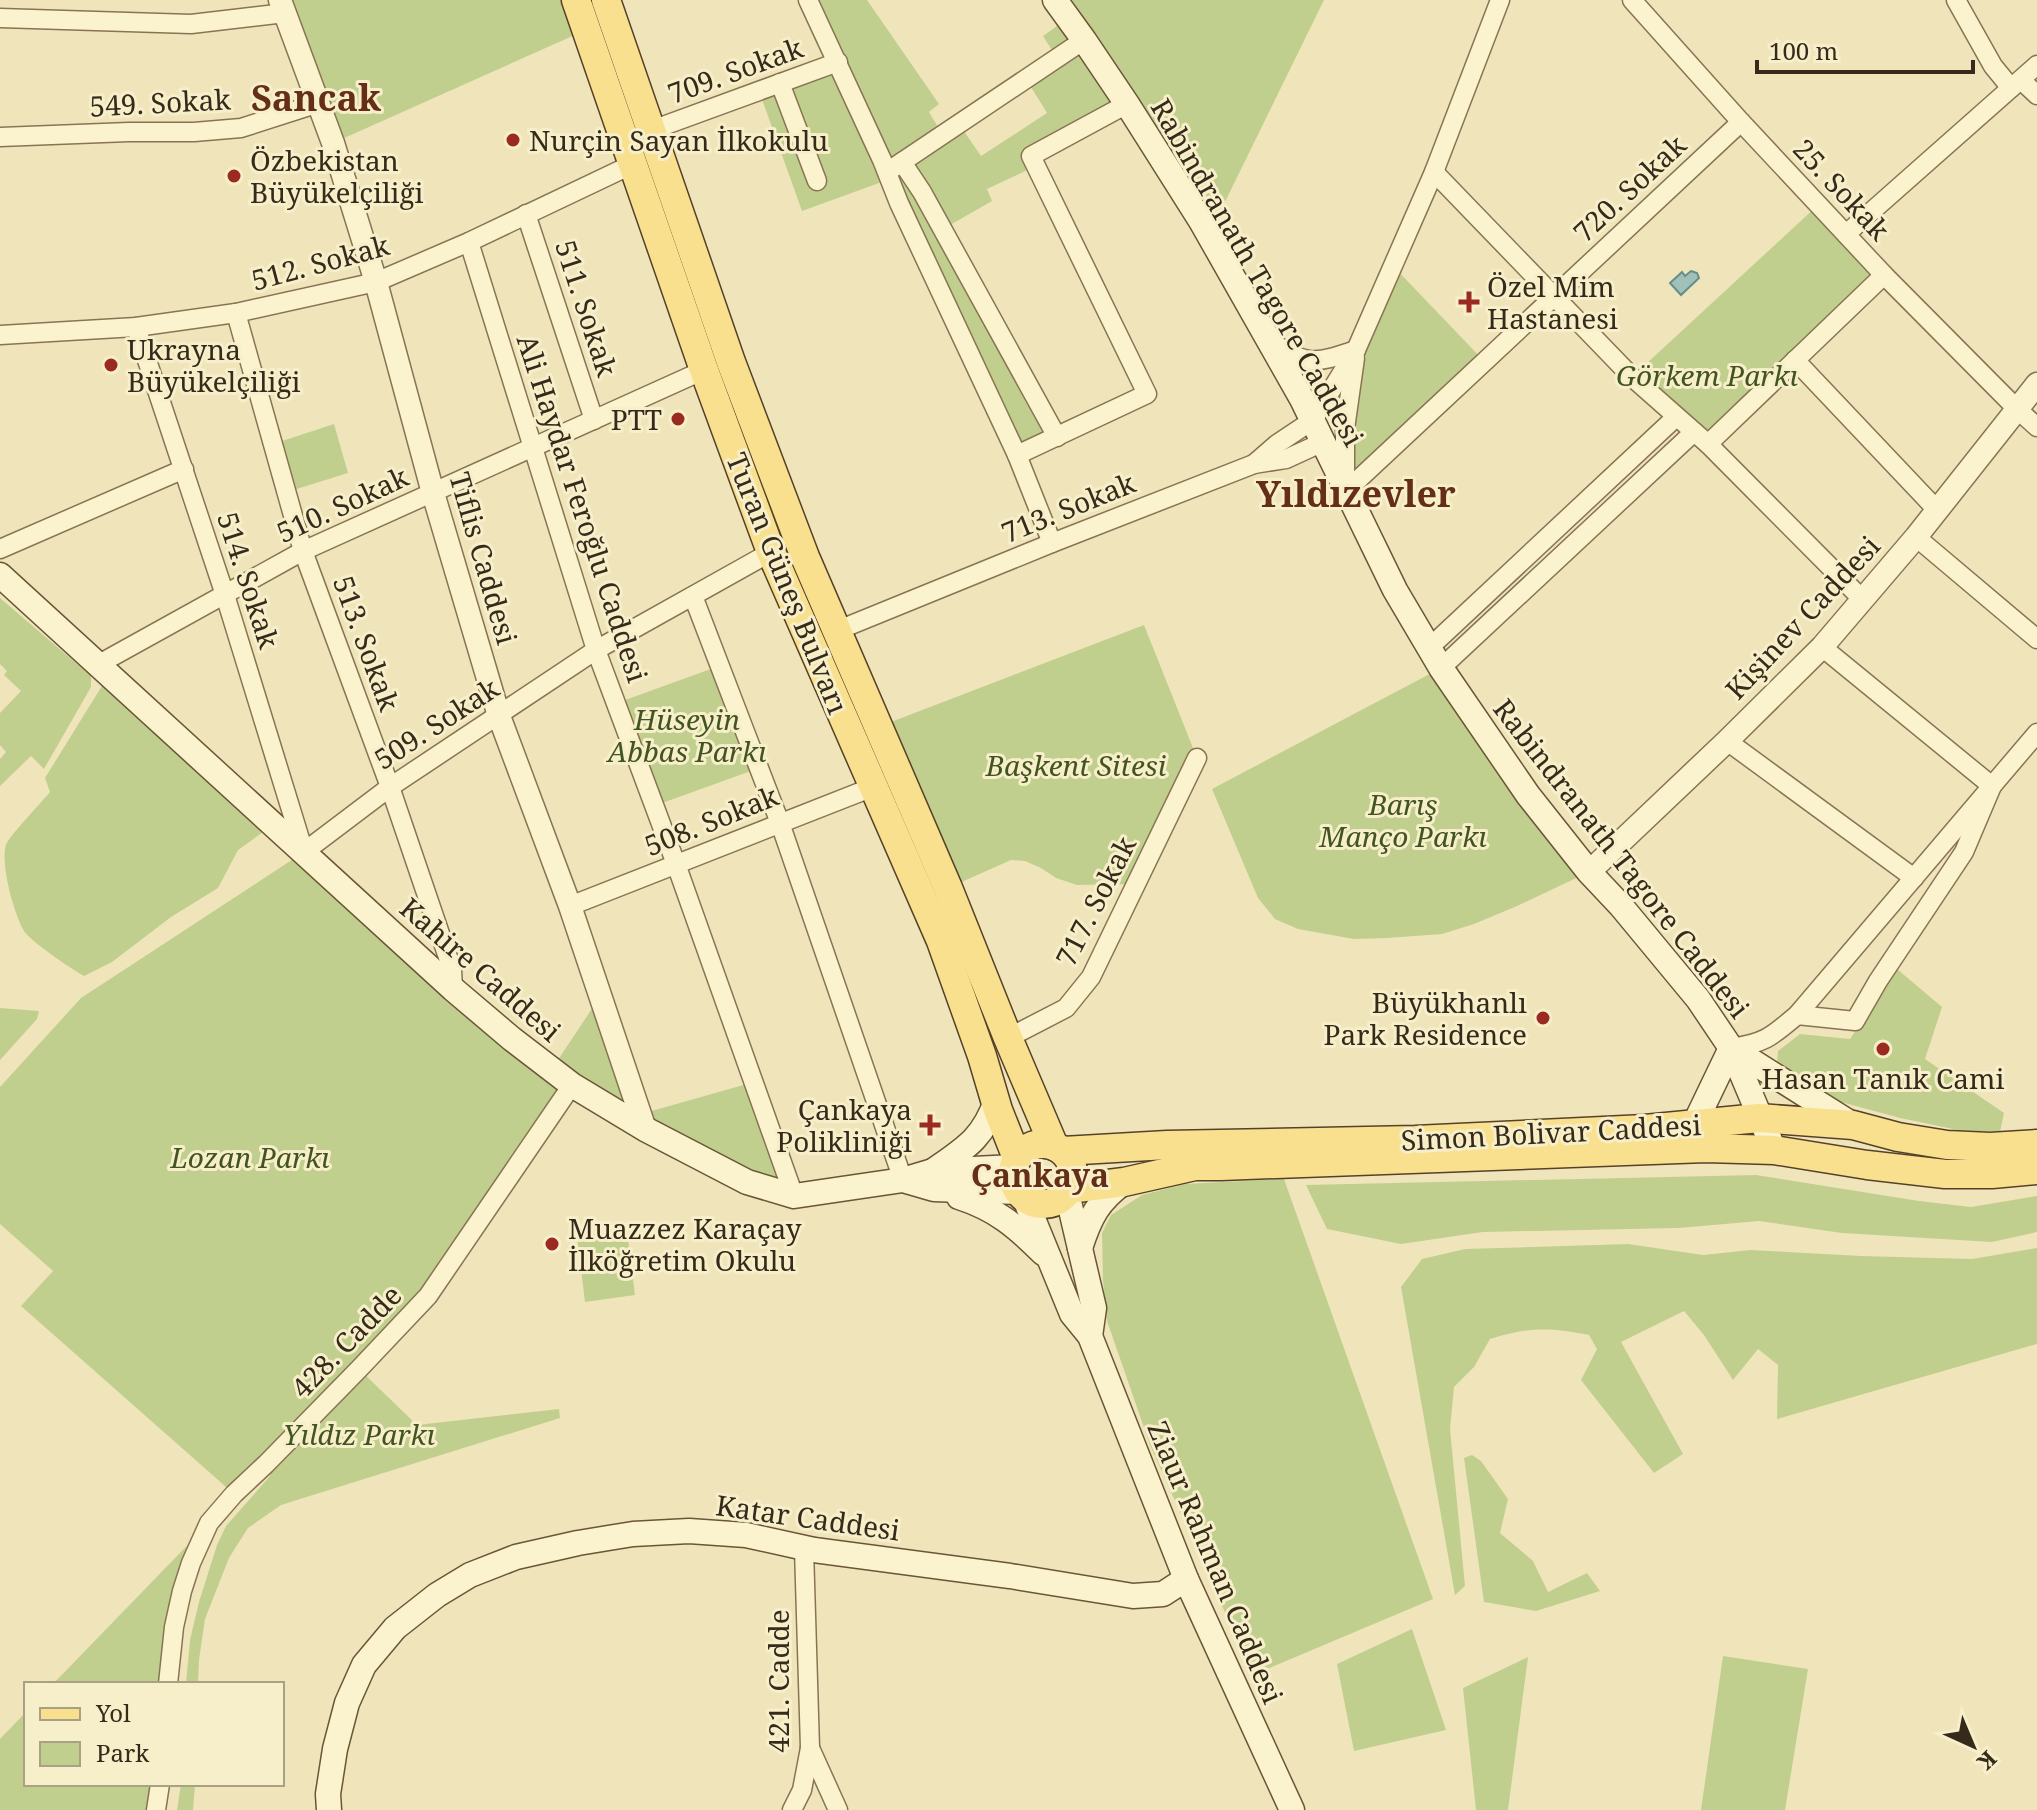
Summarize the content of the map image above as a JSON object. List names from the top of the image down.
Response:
{
  "streets": {
    "main road": [
      "Rabindranath Tagore Caddesi",
      "Turan Güneş Bulvarı",
      "Kahire Caddesi",
      "Simon Bolivar Caddesi",
      "Katar Caddesi",
      "Ziaur Rahman Caddesi"
    ],
    "street": [
      "709. Sokak",
      "549. Sokak",
      "720. Sokak",
      "25. Sokak",
      "512. Sokak",
      "511. Sokak",
      "510. Sokak",
      "713. Sokak",
      "Ali Haydar Feroğlu Caddesi",
      "Tiflis Caddesi",
      "514. Sokak",
      "Kişinev Caddesi",
      "513. Sokak",
      "509. Sokak",
      "508. Sokak",
      "717. Sokak",
      "428. Cadde",
      "421. Cadde"
    ]
  },
  "crossings": [
    ["709. Sokak", "Turan Güneş Bulvarı"],
    ["549. Sokak", "Tiflis Caddesi"],
    ["720. Sokak", "25. Sokak"],
    ["720. Sokak", "Rabindranath Tagore Caddesi"],
    ["25. Sokak", "Kişinev Caddesi"],
    ["512. Sokak", "511. Sokak"],
    ["512. Sokak", "Ali Haydar Feroğlu Caddesi"],
    ["512. Sokak", "Tiflis Caddesi"],
    ["512. Sokak", "514. Sokak"],
    ["512. Sokak", "Turan Güneş Bulvarı"],
    ["512. Sokak", "513. Sokak"],
    ["Rabindranath Tagore Caddesi", "713. Sokak"],
    ["Rabindranath Tagore Caddesi", "Kişinev Caddesi"],
    ["Rabindranath Tagore Caddesi", "Simon Bolivar Caddesi"],
    ["511. Sokak", "510. Sokak"],
    ["510. Sokak", "Ali Haydar Feroğlu Caddesi"],
    ["510. Sokak", "Tiflis Caddesi"],
    ["510. Sokak", "514. Sokak"],
    ["510. Sokak", "Turan Güneş Bulvarı"],
    ["510. Sokak", "513. Sokak"],
    ["510. Sokak", "Kahire Caddesi"],
    ["713. Sokak", "Turan Güneş Bulvarı"],
    ["Ali Haydar Feroğlu Caddesi", "509. Sokak"],
    ["Ali Haydar Feroğlu Caddesi", "508. Sokak"],
    ["Ali Haydar Feroğlu Caddesi", "Kahire Caddesi"],
    ["Tiflis Caddesi", "509. Sokak"],
    ["Tiflis Caddesi", "508. Sokak"],
    ["Tiflis Caddesi", "Kahire Caddesi"],
    ["514. Sokak", "509. Sokak"],
    ["514. Sokak", "Kahire Caddesi"],
    ["Turan Güneş Bulvarı", "509. Sokak"],
    ["Turan Güneş Bulvarı", "508. Sokak"],
    ["Turan Güneş Bulvarı", "717. Sokak"],
    ["Turan Güneş Bulvarı", "Simon Bolivar Caddesi"],
    ["Turan Güneş Bulvarı", "Ziaur Rahman Caddesi"],
    ["513. Sokak", "509. Sokak"],
    ["513. Sokak", "Kahire Caddesi"],
    ["509. Sokak", "Kahire Caddesi"],
    ["Kahire Caddesi", "428. Cadde"],
    ["Simon Bolivar Caddesi", "Ziaur Rahman Caddesi"],
    ["Katar Caddesi", "Ziaur Rahman Caddesi"],
    ["Katar Caddesi", "421. Cadde"]
  ],
  "districts": ["Sancak", "Yıldızevler", "Çankaya"],
  "parks": [
    "Görkem Parkı",
    "Hüseyin Abbas Parkı",
    "Başkent Sitesi",
    "Barış Manço Parkı",
    "Lozan Parkı",
    "Yıldız Parkı"
  ],
  "places": {
    "other": [
      "Nurçin Sayan İlkokulu",
      "Özbekistan Büyükelçiliği",
      "Ukrayna Büyükelçiliği",
      "PTT",
      "Büyükhanlı Park Residence",
      "Hasan Tanık Cami",
      "Muazzez Karaçay İlköğretim Okulu"
    ],
    "health": ["Özel Mim Hastanesi", "Çankaya Polikliniği"]
  },
  "legend": ["Yol", "Park"],
  "scale_bar": "100 m",
  "north": "bottom right"
}
